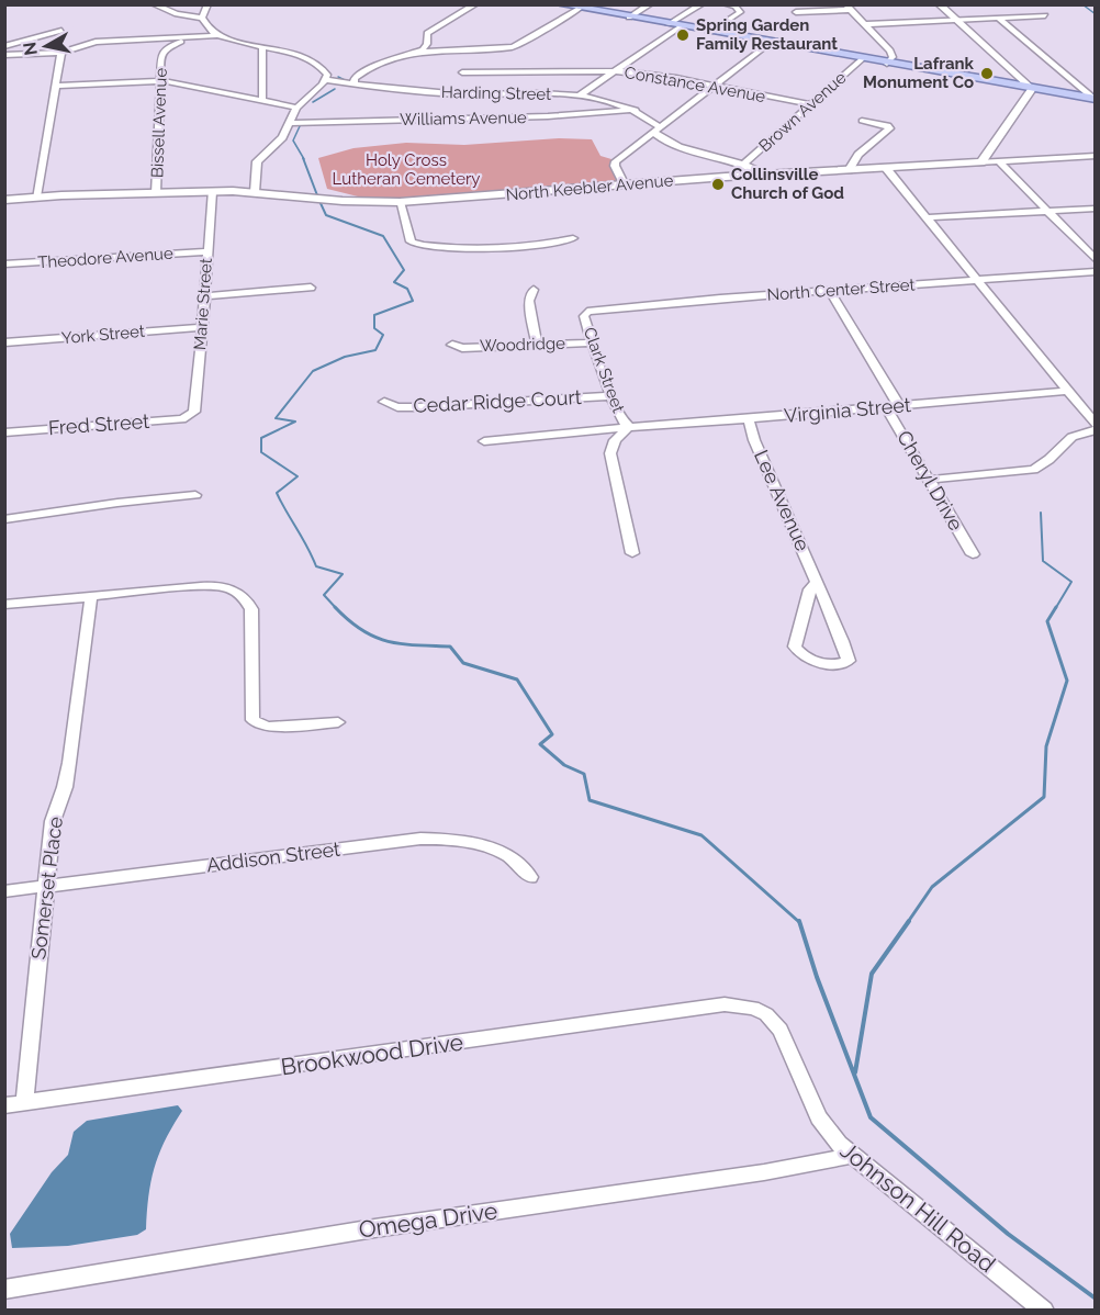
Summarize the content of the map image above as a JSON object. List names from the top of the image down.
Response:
{
  "streets": {
    "street": [
      "Constance Avenue",
      "Harding Street",
      "Brown Avenue",
      "Williams Avenue",
      "Bissell Avenue",
      "North Keebler Avenue",
      "Theodore Avenue",
      "North Center Street",
      "Marie Street",
      "York Street",
      "Woodridge",
      "Clark Street",
      "Cedar Ridge Court",
      "Virginia Street",
      "Fred Street",
      "Cheryl Drive",
      "Lee Avenue",
      "Addison Street",
      "Somerset Place",
      "Brookwood Drive",
      "Johnson Hill Road",
      "Omega Drive"
    ]
  },
  "crossings": [
    ["Constance Avenue", "Brown Avenue"],
    ["Harding Street", "Brown Avenue"],
    ["Harding Street", "Williams Avenue"],
    ["Harding Street", "North Keebler Avenue"],
    ["Bissell Avenue", "North Keebler Avenue"],
    ["North Keebler Avenue", "Marie Street"],
    ["Theodore Avenue", "Marie Street"],
    ["North Center Street", "Clark Street"],
    ["Marie Street", "York Street"],
    ["Marie Street", "Fred Street"],
    ["Woodridge", "Clark Street"],
    ["Clark Street", "Cedar Ridge Court"],
    ["Clark Street", "Virginia Street"],
    ["Cedar Ridge Court", "Virginia Street"],
    ["Virginia Street", "Cheryl Drive"],
    ["Virginia Street", "Lee Avenue"],
    ["Addison Street", "Somerset Place"],
    ["Somerset Place", "Brookwood Drive"],
    ["Brookwood Drive", "Johnson Hill Road"],
    ["Johnson Hill Road", "Omega Drive"]
  ],
  "parks": ["Holy Cross Lutheran Cemetery"],
  "places": ["Spring Garden Family Restaurant", "Lafrank Monument Co", "Collinsville Church of God"],
  "north": "left"
}
